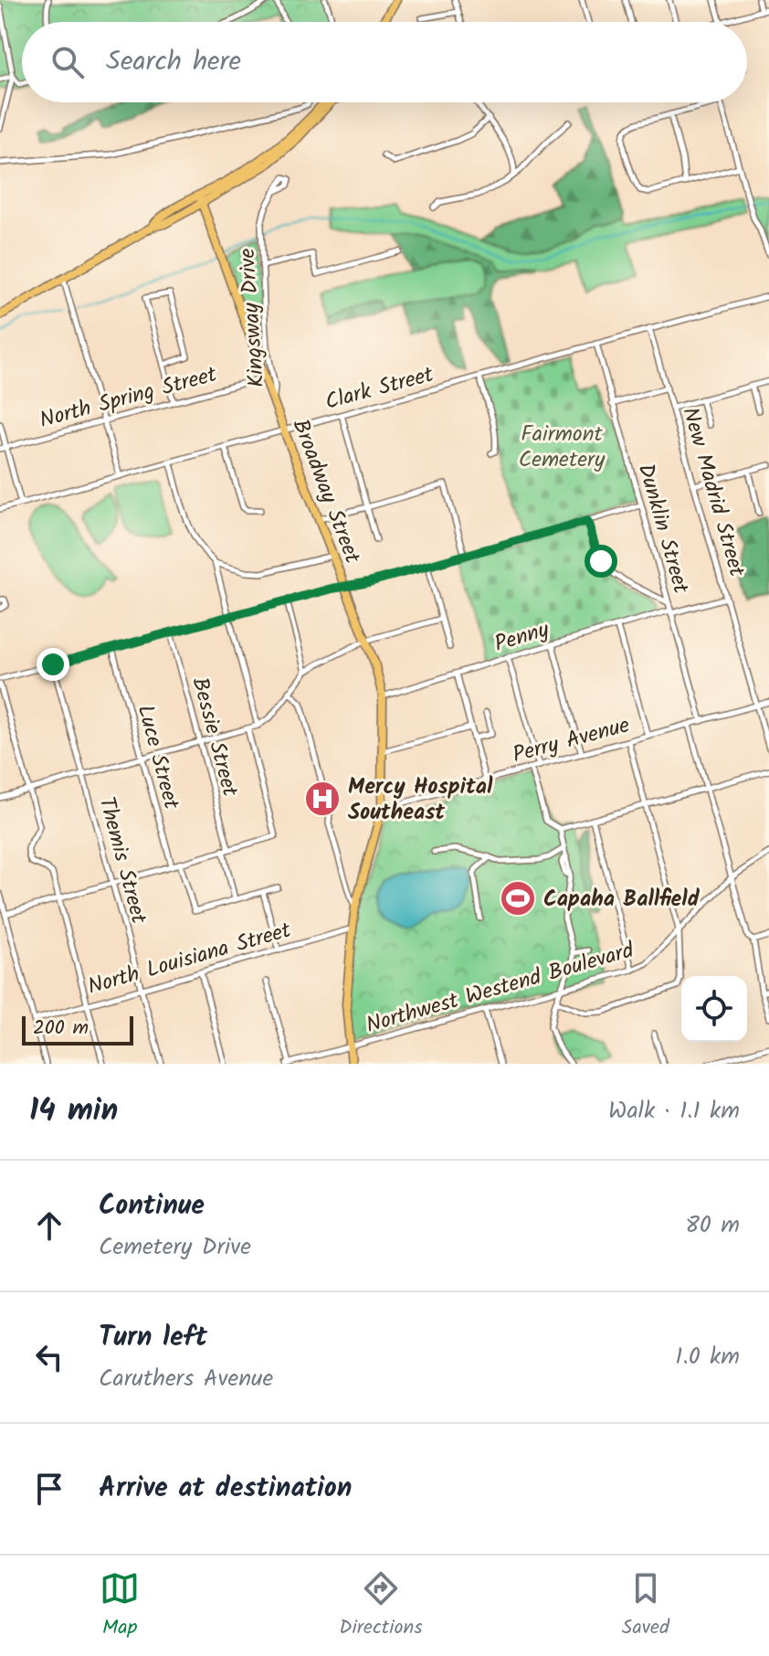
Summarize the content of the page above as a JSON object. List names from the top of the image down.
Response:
{
  "streets": {
    "main road": ["Broadway Street"],
    "street": [
      "Kingsway Drive",
      "Clark Street",
      "North Spring Street",
      "New Madrid Street",
      "Dunklin Street",
      "Penny",
      "Bessie Street",
      "Perry Avenue",
      "Luce Street",
      "Themis Street",
      "North Louisiana Street",
      "Northwest Westend Boulevard"
    ]
  },
  "crossings": [
    ["Kingsway Drive", "Broadway Street"],
    ["Clark Street", "Broadway Street"],
    ["Clark Street", "New Madrid Street"],
    ["Clark Street", "Dunklin Street"],
    ["North Spring Street", "Broadway Street"],
    ["Broadway Street", "Penny"],
    ["Broadway Street", "Perry Avenue"],
    ["Broadway Street", "North Louisiana Street"],
    ["Broadway Street", "Northwest Westend Boulevard"],
    ["New Madrid Street", "Penny"],
    ["New Madrid Street", "Perry Avenue"],
    ["Dunklin Street", "Penny"],
    ["Dunklin Street", "Perry Avenue"],
    ["Themis Street", "North Louisiana Street"]
  ],
  "parks": ["Fairmont Cemetery"],
  "places": {
    "hospital": ["Mercy Hospital Southeast"],
    "sports": ["Capaha Ballfield"]
  },
  "scale_bar": "200 m",
  "page": {
    "search": "Search here",
    "scale": "200 m",
    "heading": ["14 min", "Walk · 1.1 km"],
    "list": [
      ["Continue", "Cemetery Drive", "80 m"],
      ["Turn left", "Caruthers Avenue", "1.0 km"],
      "Arrive at destination"
    ],
    "nav": ["Map", "Directions", "Saved"]
  }
}
